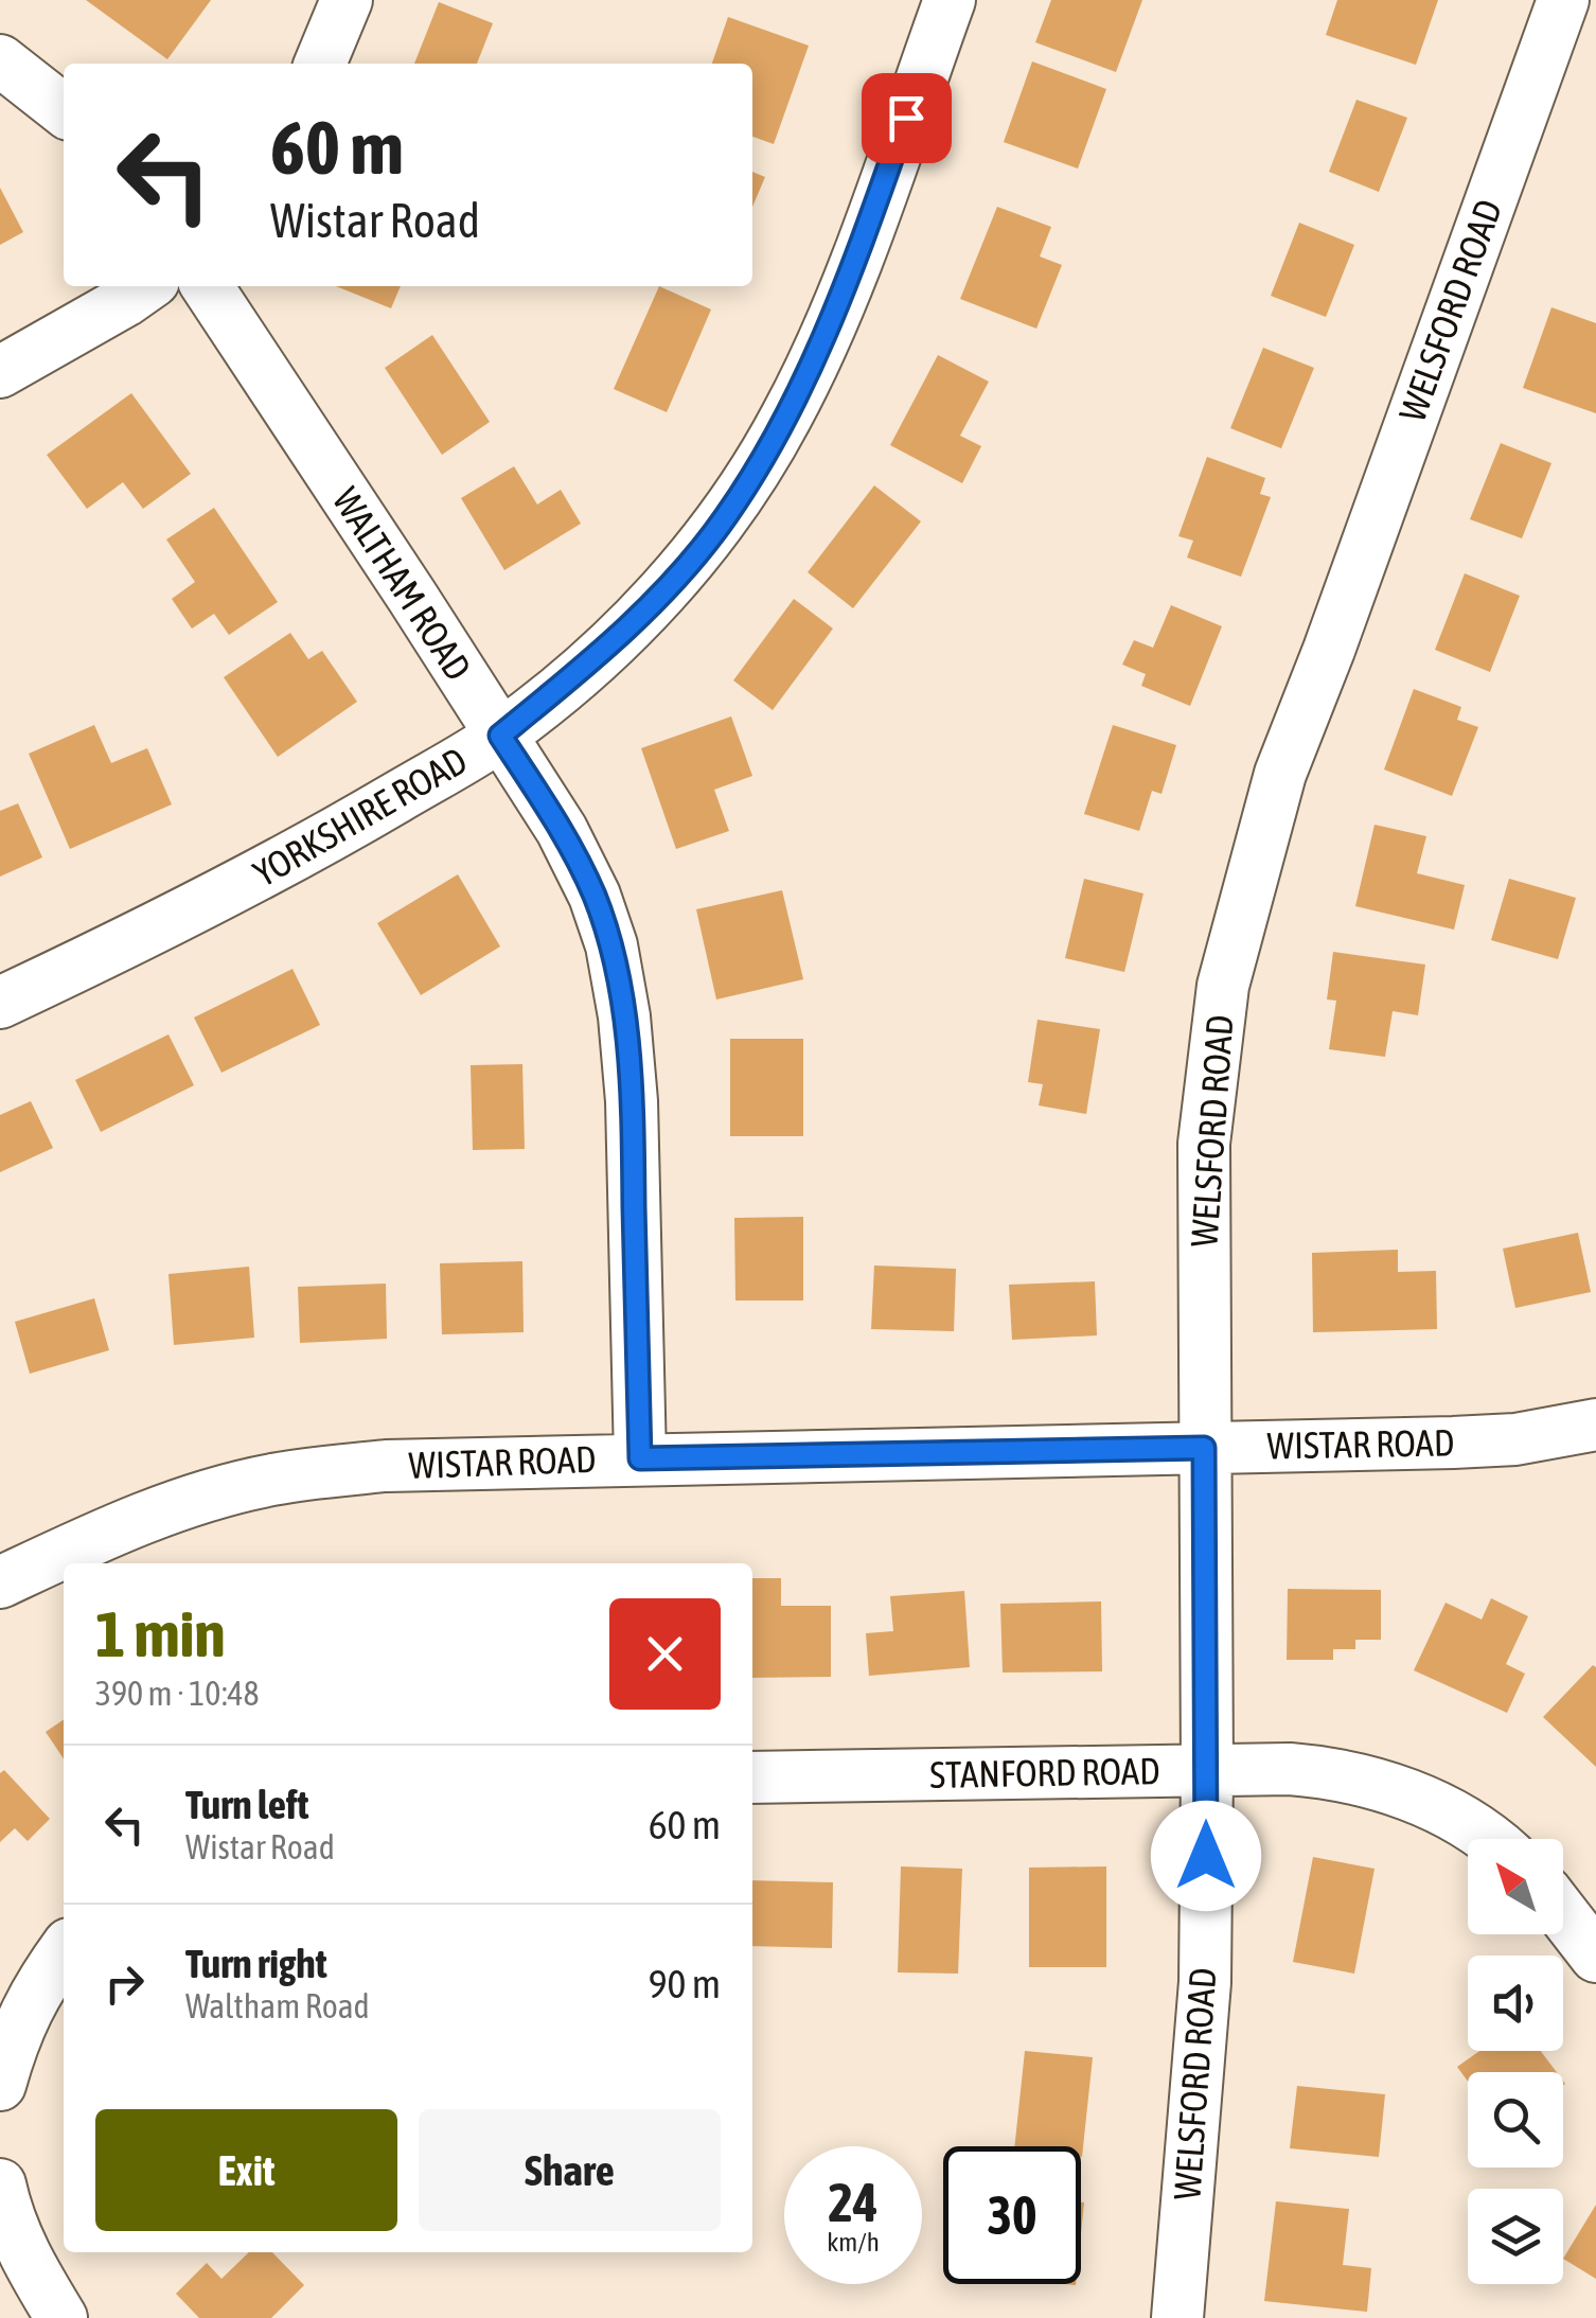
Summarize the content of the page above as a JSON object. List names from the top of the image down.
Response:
{
  "streets": {
    "street": [
      "WELSFORD ROAD",
      "WALTHAM ROAD",
      "YORKSHIRE ROAD",
      "WISTAR ROAD",
      "STANFORD ROAD"
    ]
  },
  "crossings": [
    ["WELSFORD ROAD", "WISTAR ROAD"],
    ["WELSFORD ROAD", "STANFORD ROAD"],
    ["WALTHAM ROAD", "YORKSHIRE ROAD"],
    ["WALTHAM ROAD", "WISTAR ROAD"]
  ],
  "north": "top left",
  "page": {
    "turn": ["60 m", "Wistar Road"],
    "heading": ["1 min", "390 m · 10:48"],
    "list": [
      {
        "name": "Turn left",
        "note": "Wistar Road",
        "value": "60 m"
      },
      {
        "name": "Turn right",
        "note": "Waltham Road",
        "value": "90 m"
      }
    ],
    "buttons": ["Exit", "Share"],
    "speed": "24 km/h",
    "limit": "30"
  }
}
